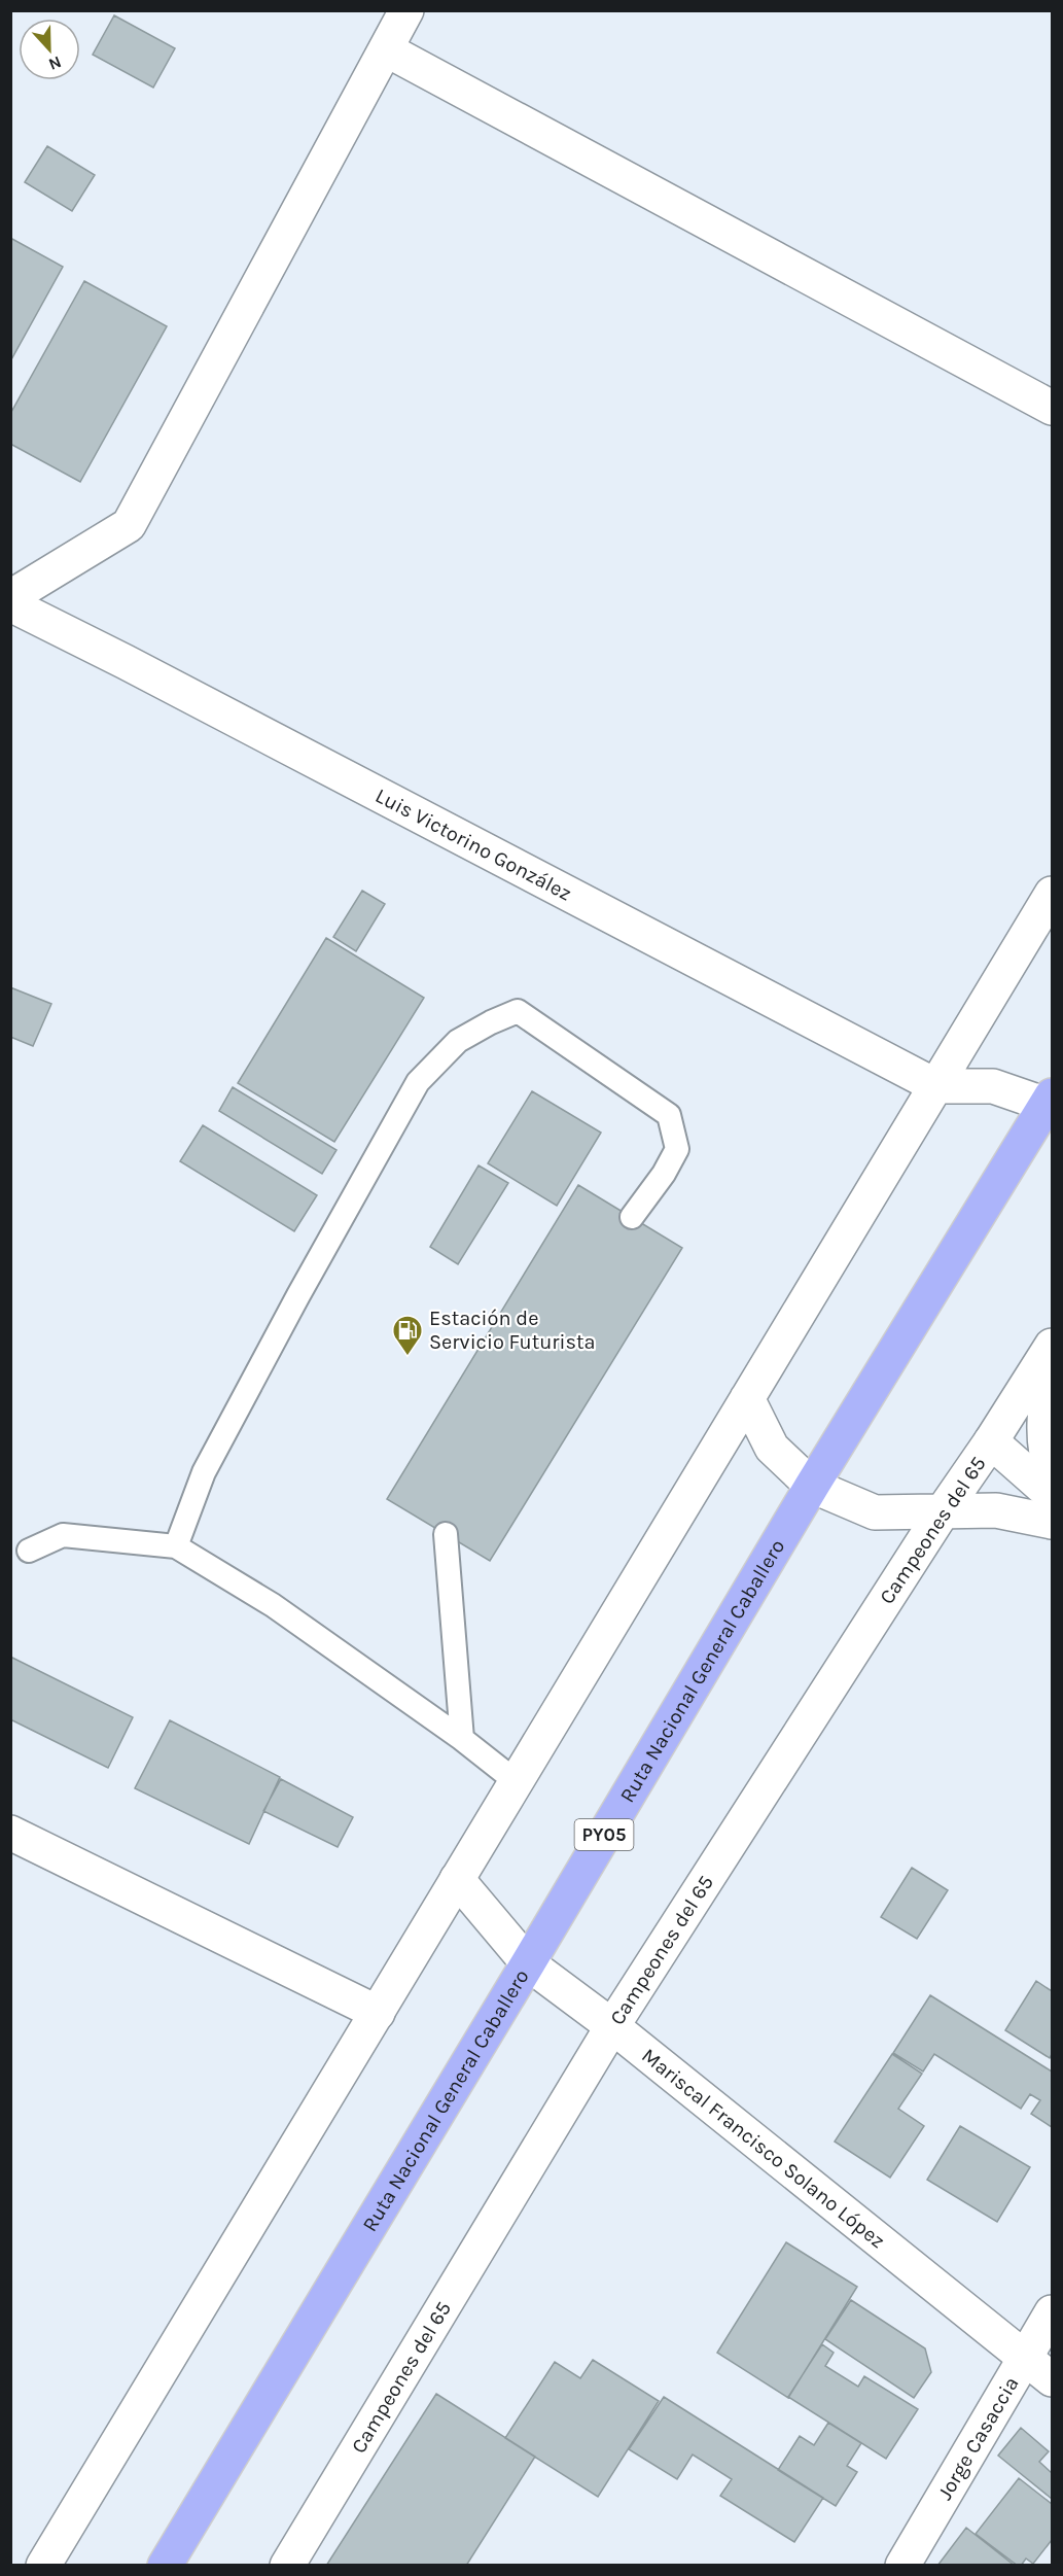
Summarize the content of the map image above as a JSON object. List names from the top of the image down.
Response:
{
  "streets": {
    "highway": ["Ruta Nacional General Caballero", "PY05"],
    "street": [
      "Luis Victorino González",
      "Campeones del 65",
      "Mariscal Francisco Solano López",
      "Jorge Casaccia"
    ]
  },
  "crossings": [
    ["Campeones del 65", "Mariscal Francisco Solano López"],
    ["Ruta Nacional General Caballero", "Mariscal Francisco Solano López"],
    ["Mariscal Francisco Solano López", "Jorge Casaccia"]
  ],
  "places": {
    "fuel station": ["Estación de Servicio Futurista"]
  },
  "north": "bottom"
}
